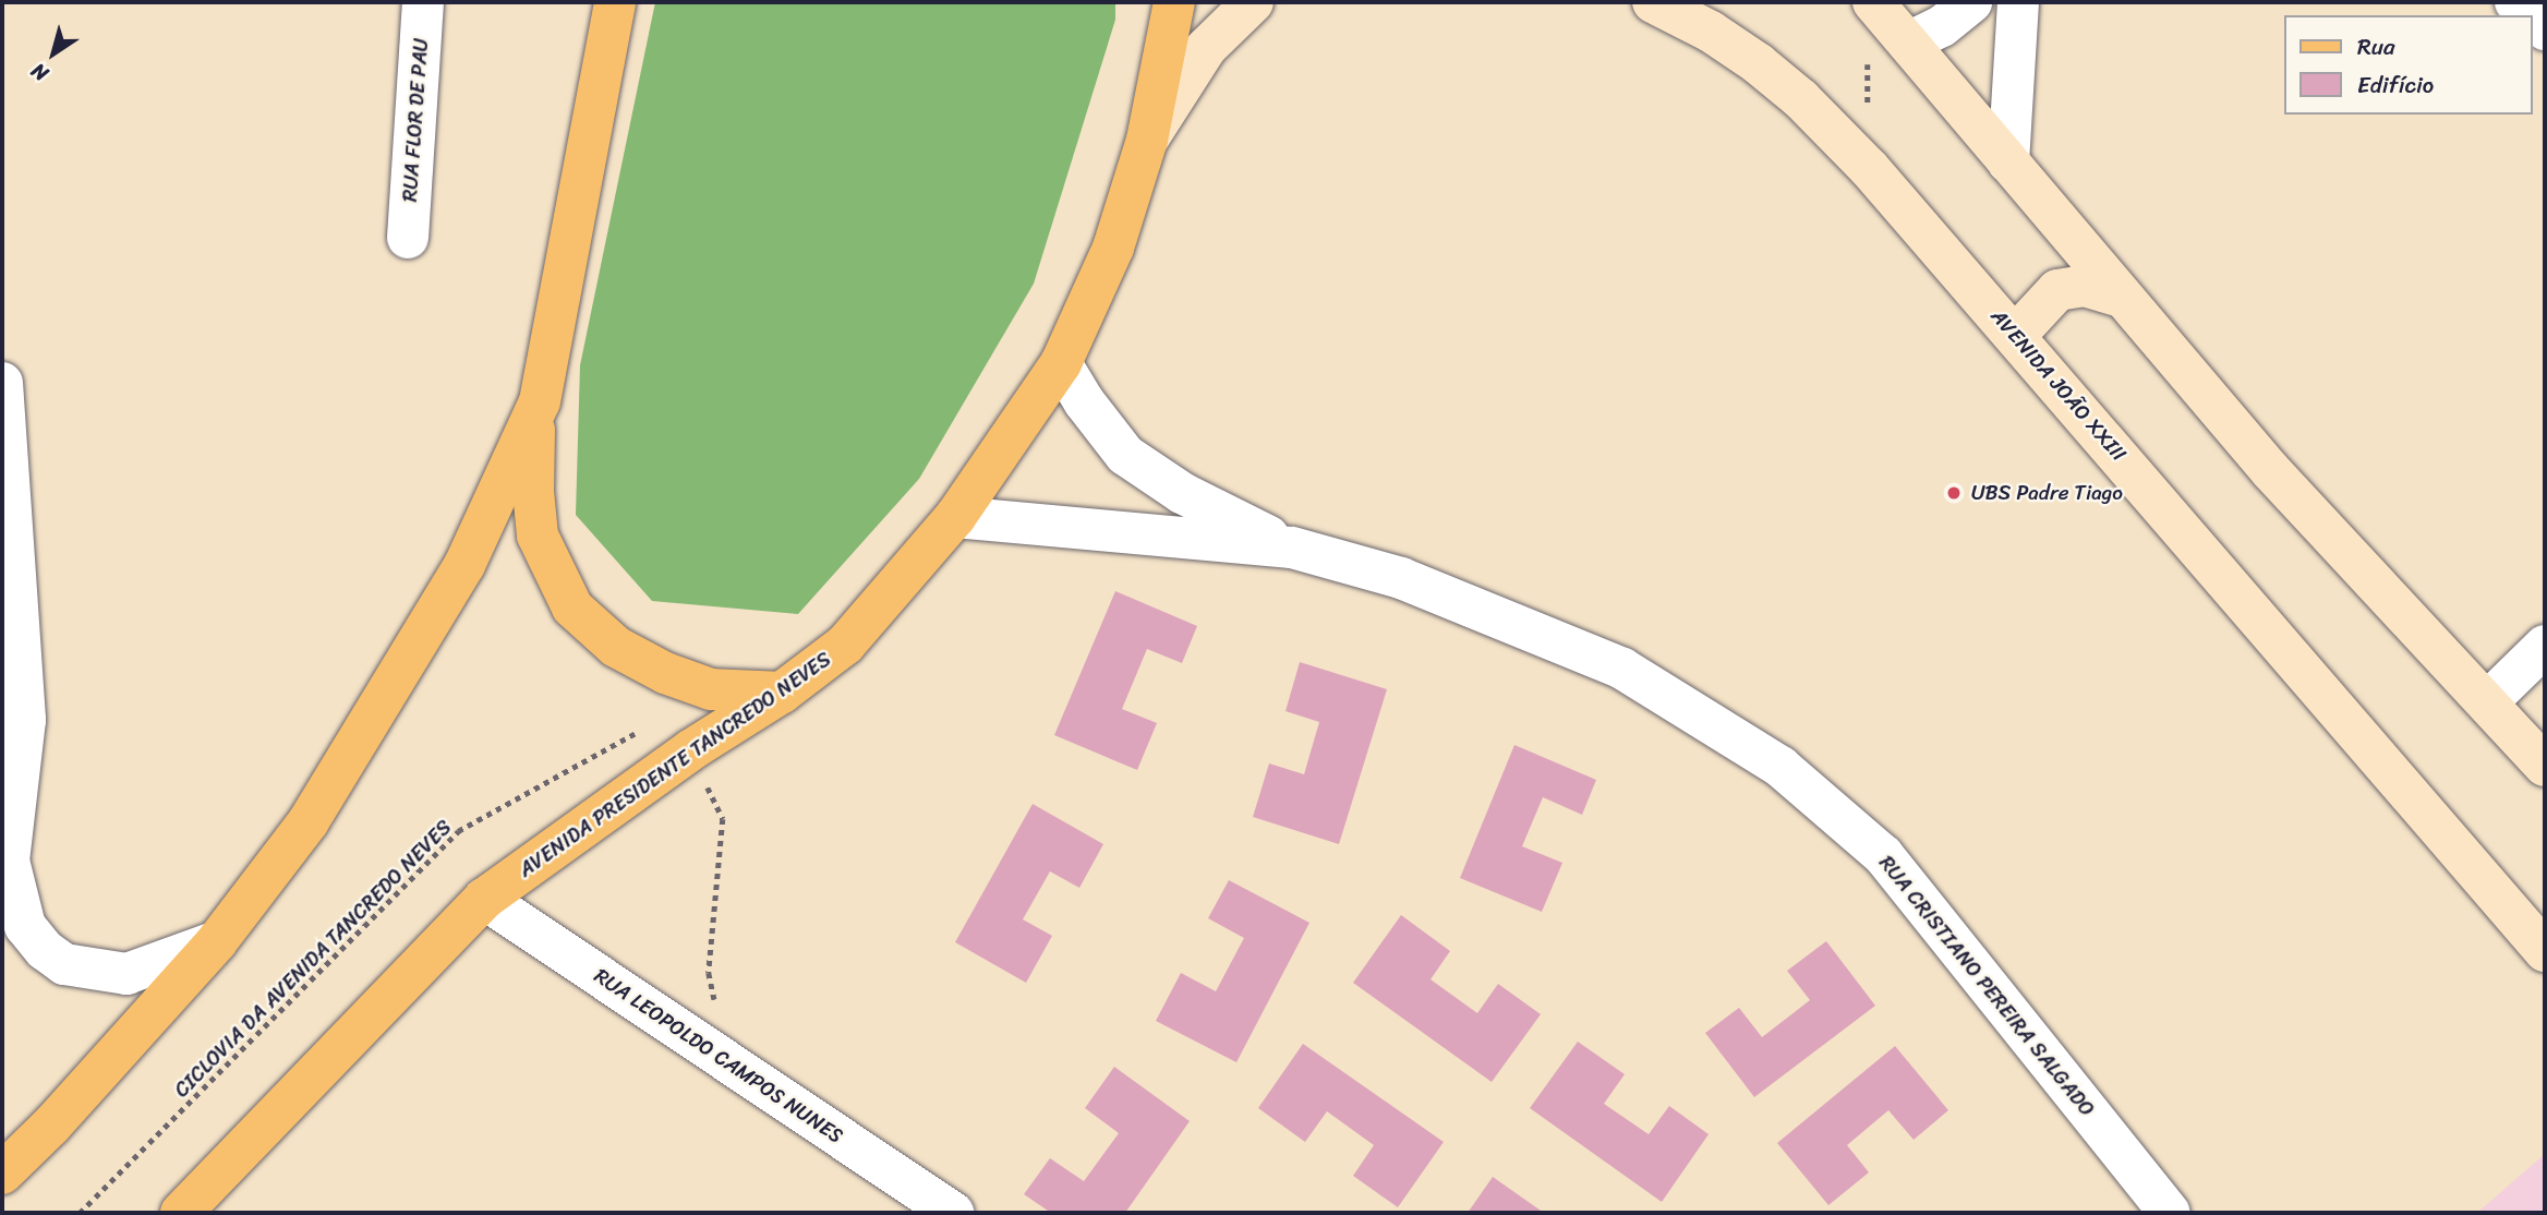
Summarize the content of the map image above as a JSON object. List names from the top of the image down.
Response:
{
  "streets": {
    "main road": ["AVENIDA JOÃO XXIII", "AVENIDA PRESIDENTE TANCREDO NEVES"],
    "street": ["RUA FLOR DE PAU", "RUA CRISTIANO PEREIRA SALGADO", "RUA LEOPOLDO CAMPOS NUNES"],
    "path": ["CICLOVIA DA AVENIDA TANCREDO NEVES"]
  },
  "crossings": [
    ["AVENIDA PRESIDENTE TANCREDO NEVES", "RUA CRISTIANO PEREIRA SALGADO"],
    ["AVENIDA PRESIDENTE TANCREDO NEVES", "RUA LEOPOLDO CAMPOS NUNES"]
  ],
  "places": ["UBS Padre Tiago"],
  "legend": ["Rua", "Edifício"],
  "north": "bottom left"
}
